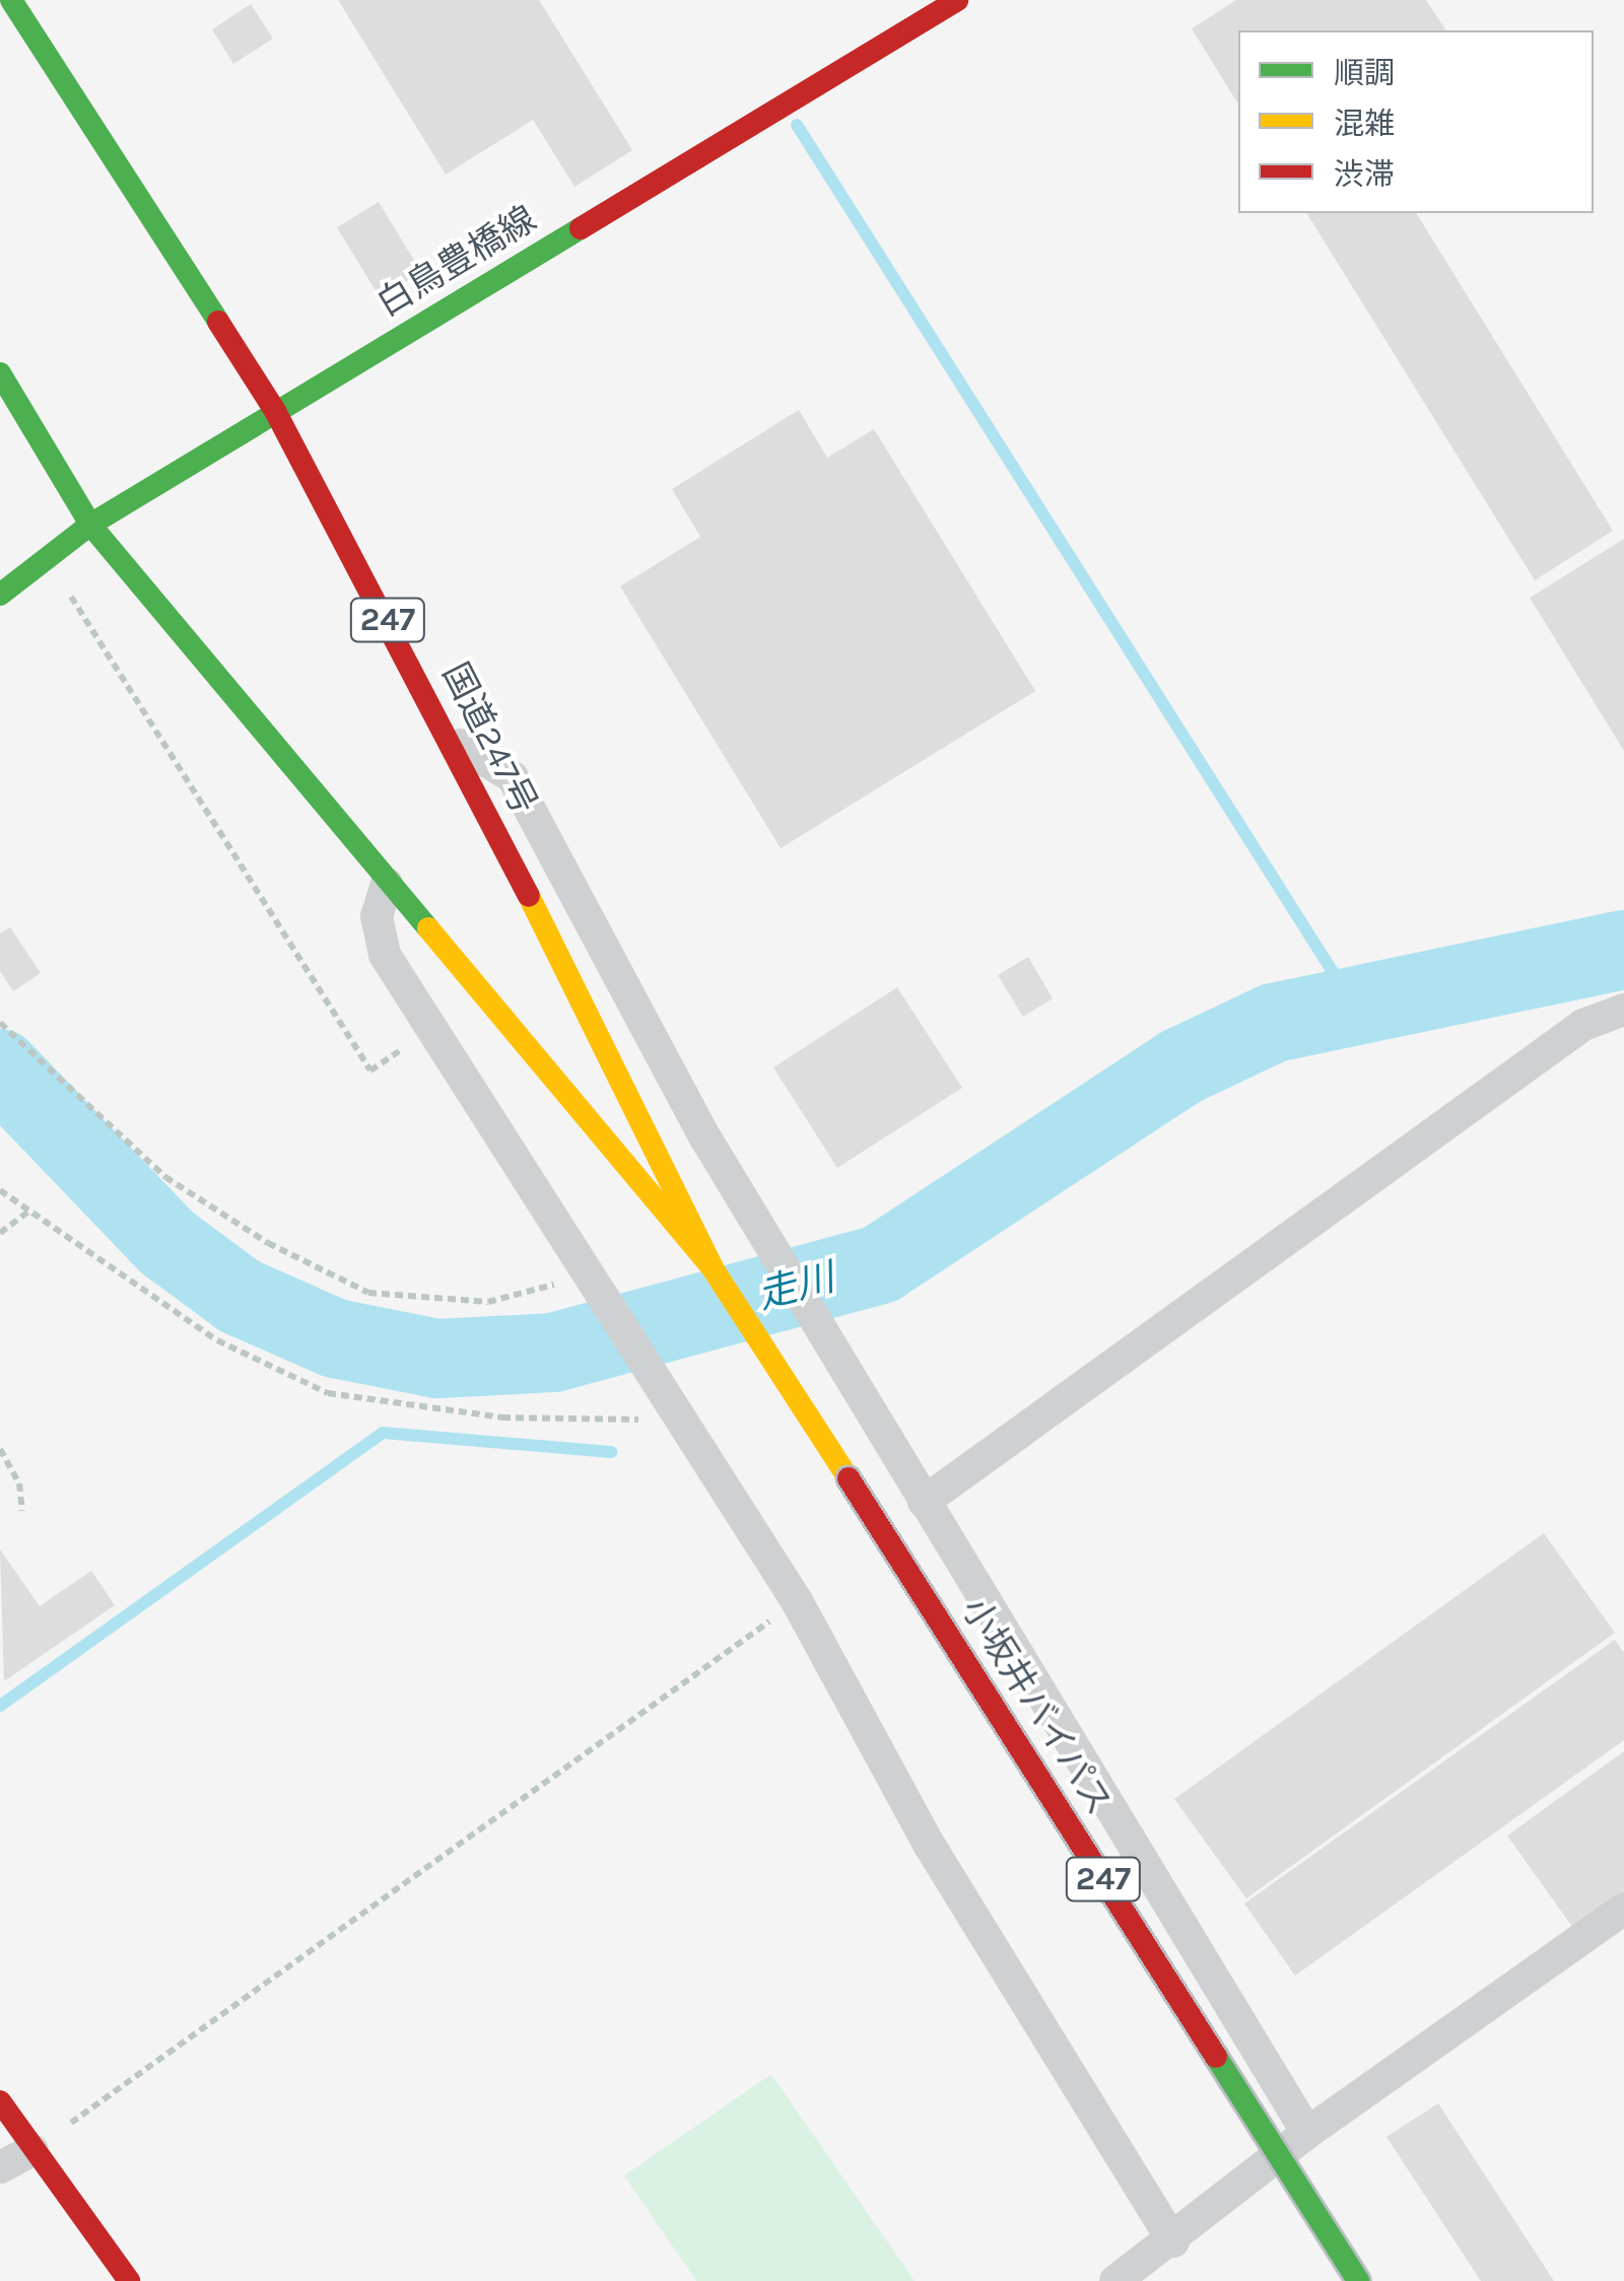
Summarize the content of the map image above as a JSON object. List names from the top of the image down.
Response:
{
  "streets": {
    "main road": [
      "白鳥豊橋線",
      "247",
      "国道247号",
      "小坂井バイパス"
    ]
  },
  "crossings": [
    ["白鳥豊橋線", "国道247号"],
    ["国道247号", "小坂井バイパス"]
  ],
  "water": ["走川"],
  "legend": ["順調", "混雑", "渋滞"]
}
